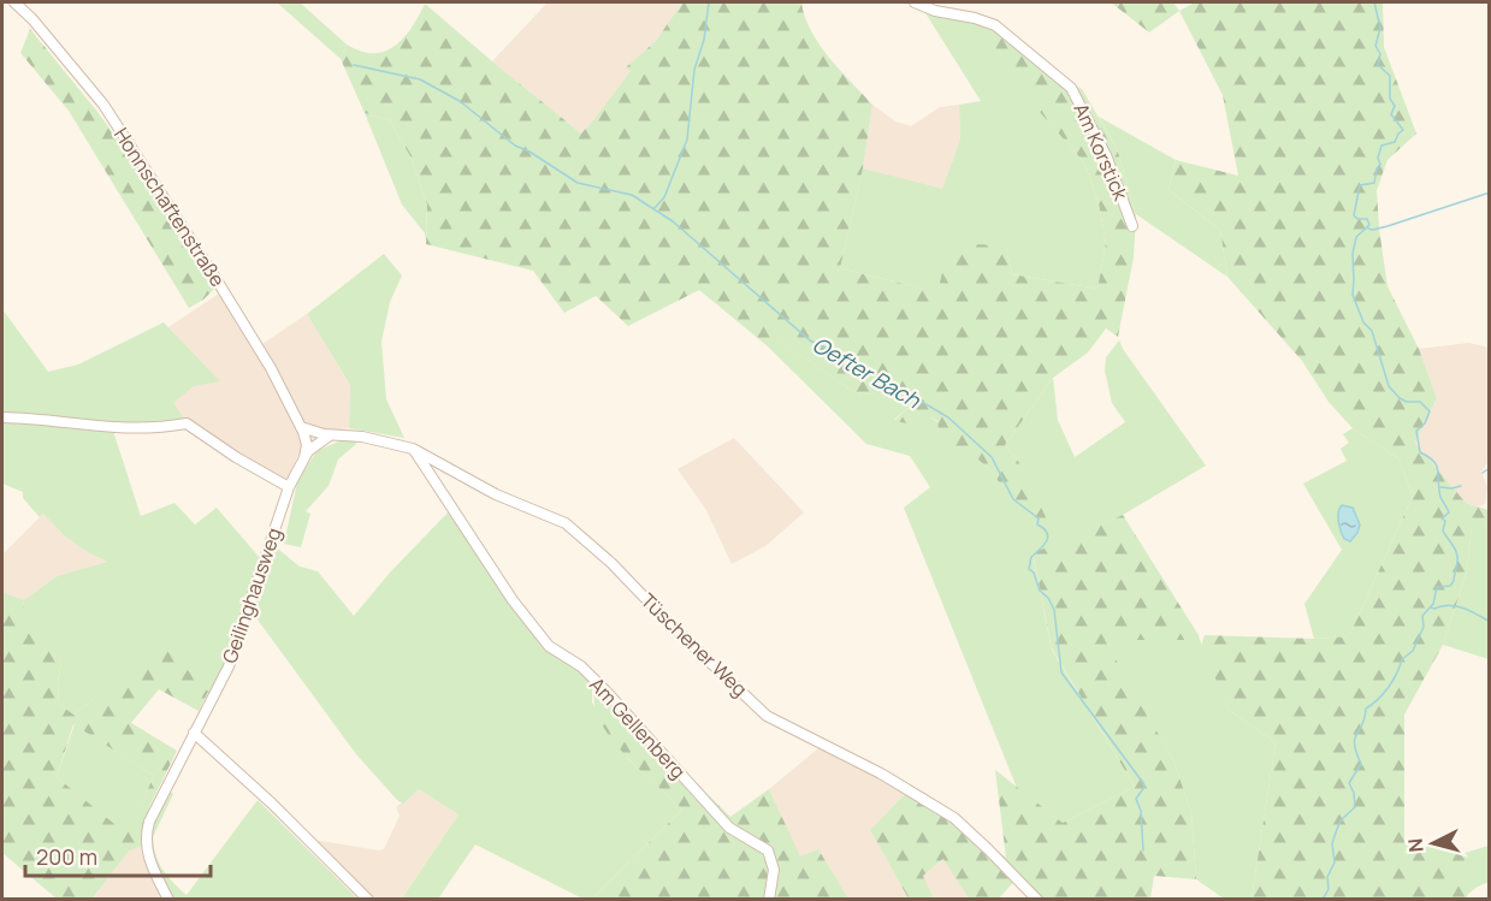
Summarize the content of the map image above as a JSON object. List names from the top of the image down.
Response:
{
  "streets": {
    "street": [
      "Am Korstick",
      "Honnschaftenstraße",
      "Geilinghausweg",
      "Tüschener Weg",
      "Am Gellenberg"
    ]
  },
  "crossings": [
    ["Honnschaftenstraße", "Geilinghausweg"],
    ["Honnschaftenstraße", "Tüschener Weg"],
    ["Tüschener Weg", "Am Gellenberg"]
  ],
  "water": ["Oefter Bach"],
  "scale_bar": "200 m",
  "north": "left"
}
